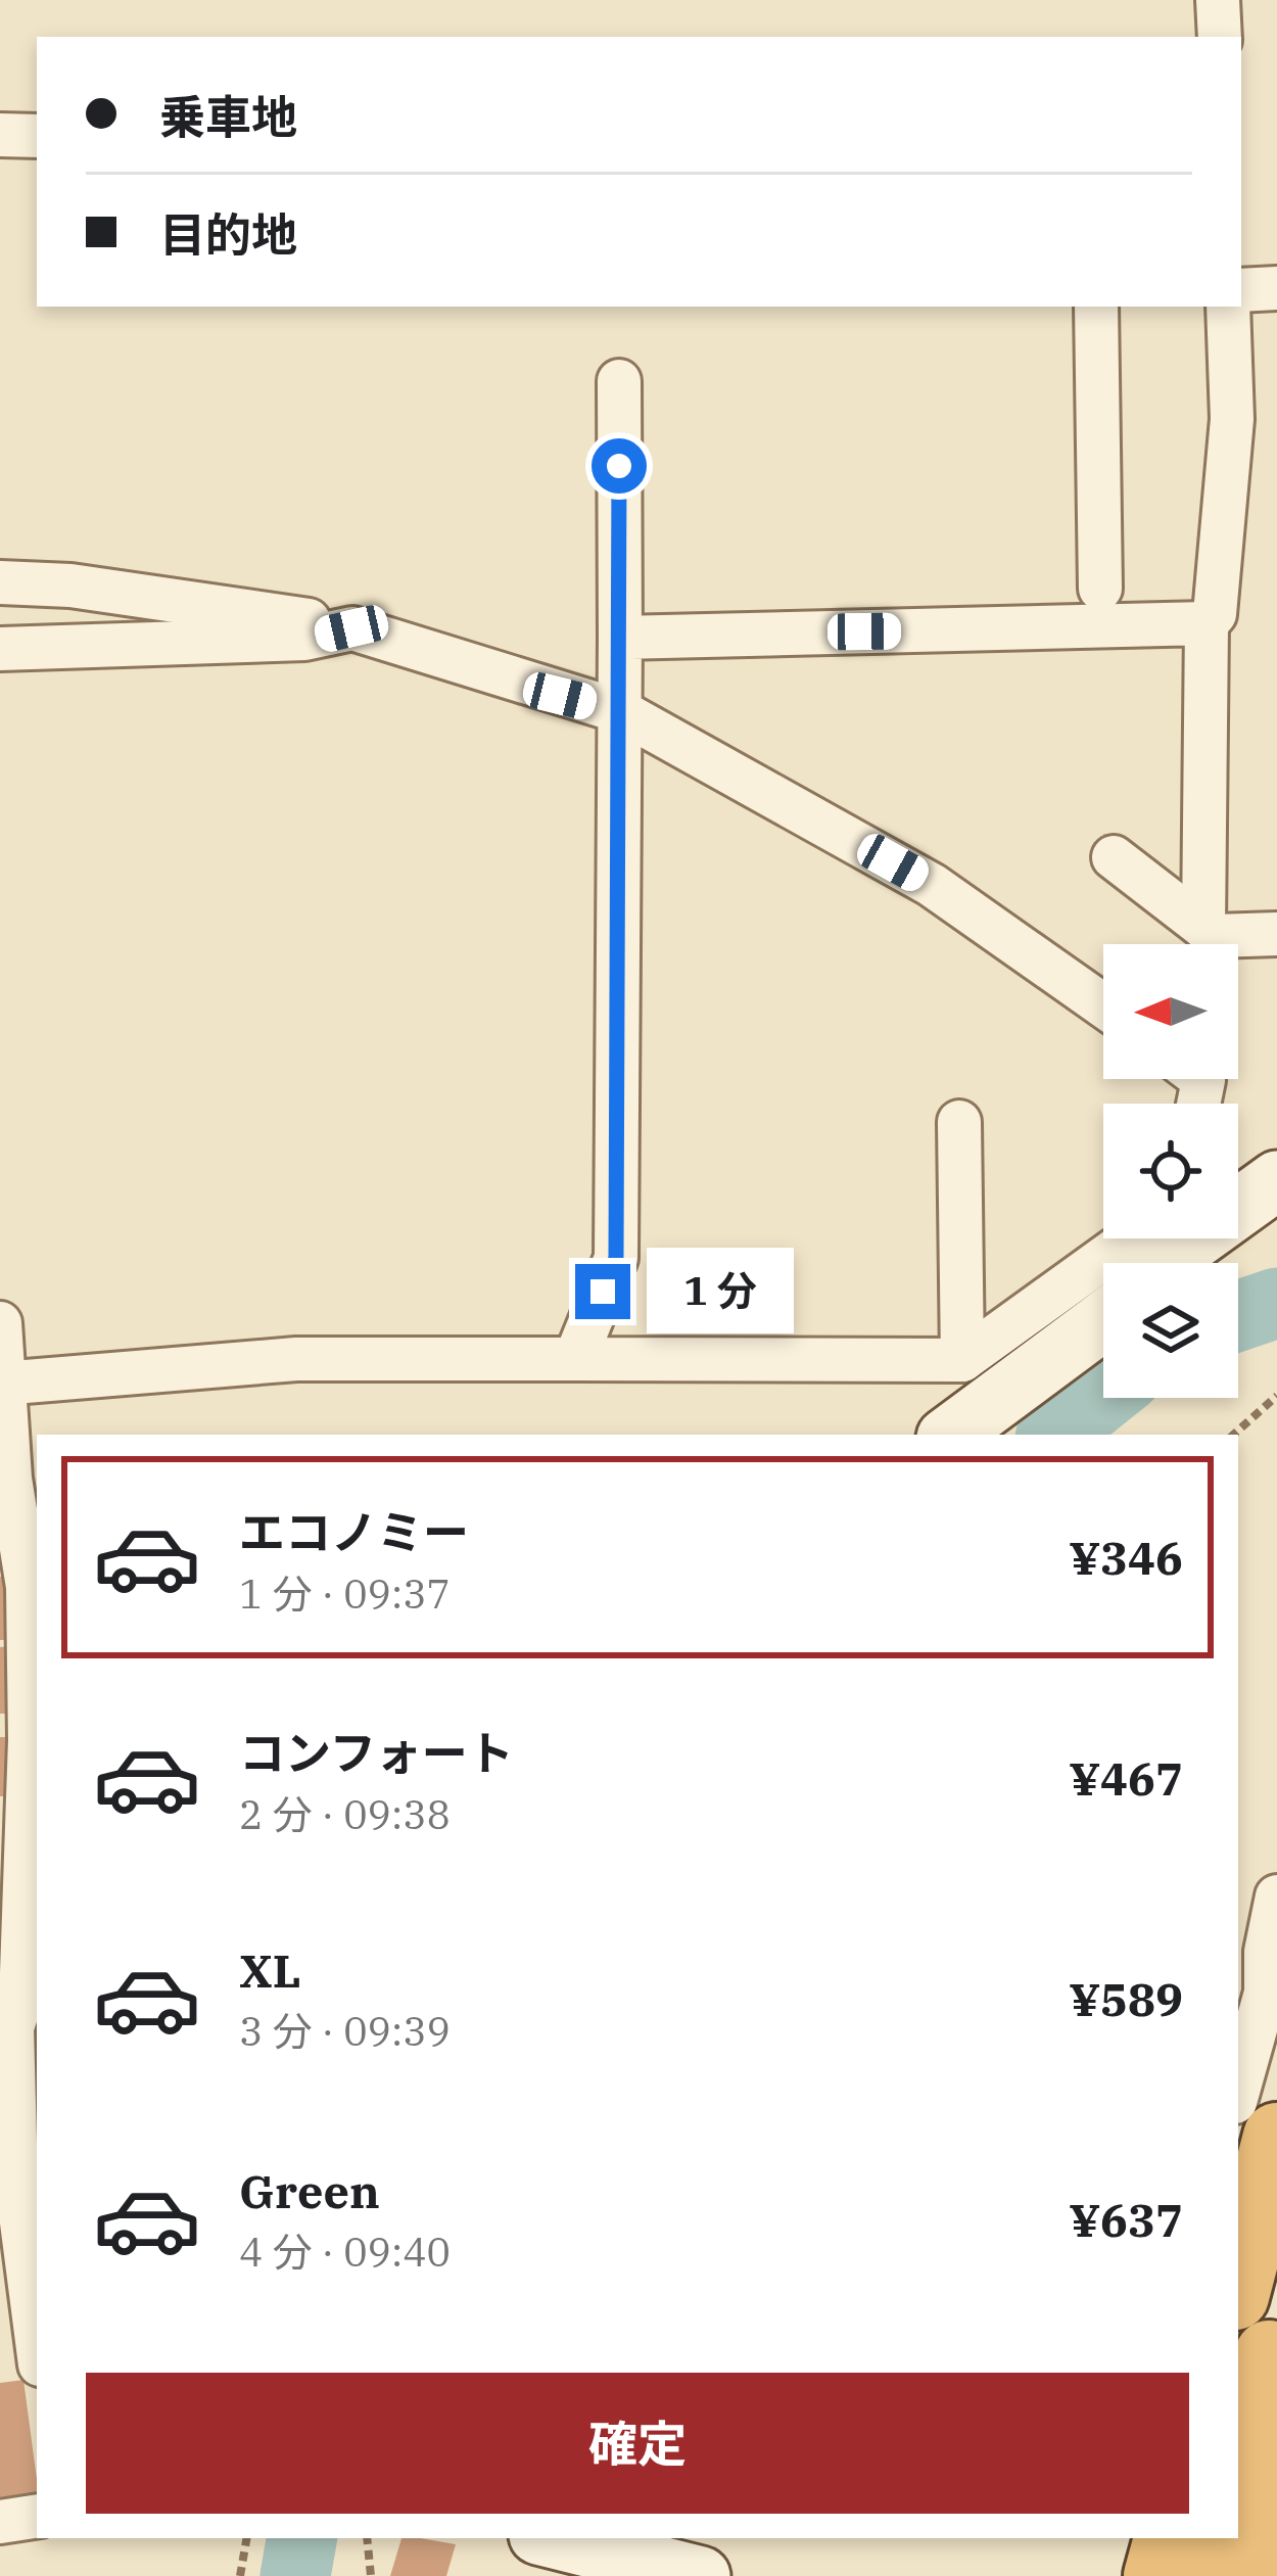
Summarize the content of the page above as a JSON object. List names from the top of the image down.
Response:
{
  "north": "left",
  "page": {
    "banner": ["乗車地", "目的地"],
    "bubble": "1 分",
    "list": [
      {
        "name": "エコノミー",
        "note": "1 分 · 09:37",
        "value": "¥346"
      },
      {
        "name": "コンフォート",
        "note": "2 分 · 09:38",
        "value": "¥467"
      },
      {
        "name": "XL",
        "note": "3 分 · 09:39",
        "value": "¥589"
      },
      {
        "name": "Green",
        "note": "4 分 · 09:40",
        "value": "¥637"
      }
    ],
    "buttons": "確定"
  }
}
